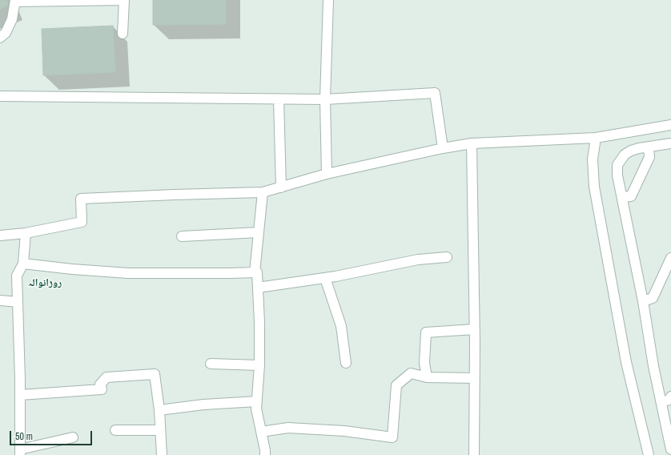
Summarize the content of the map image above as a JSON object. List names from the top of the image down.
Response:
{
  "districts": ["روڑانوالہ"],
  "scale_bar": "50 m"
}
